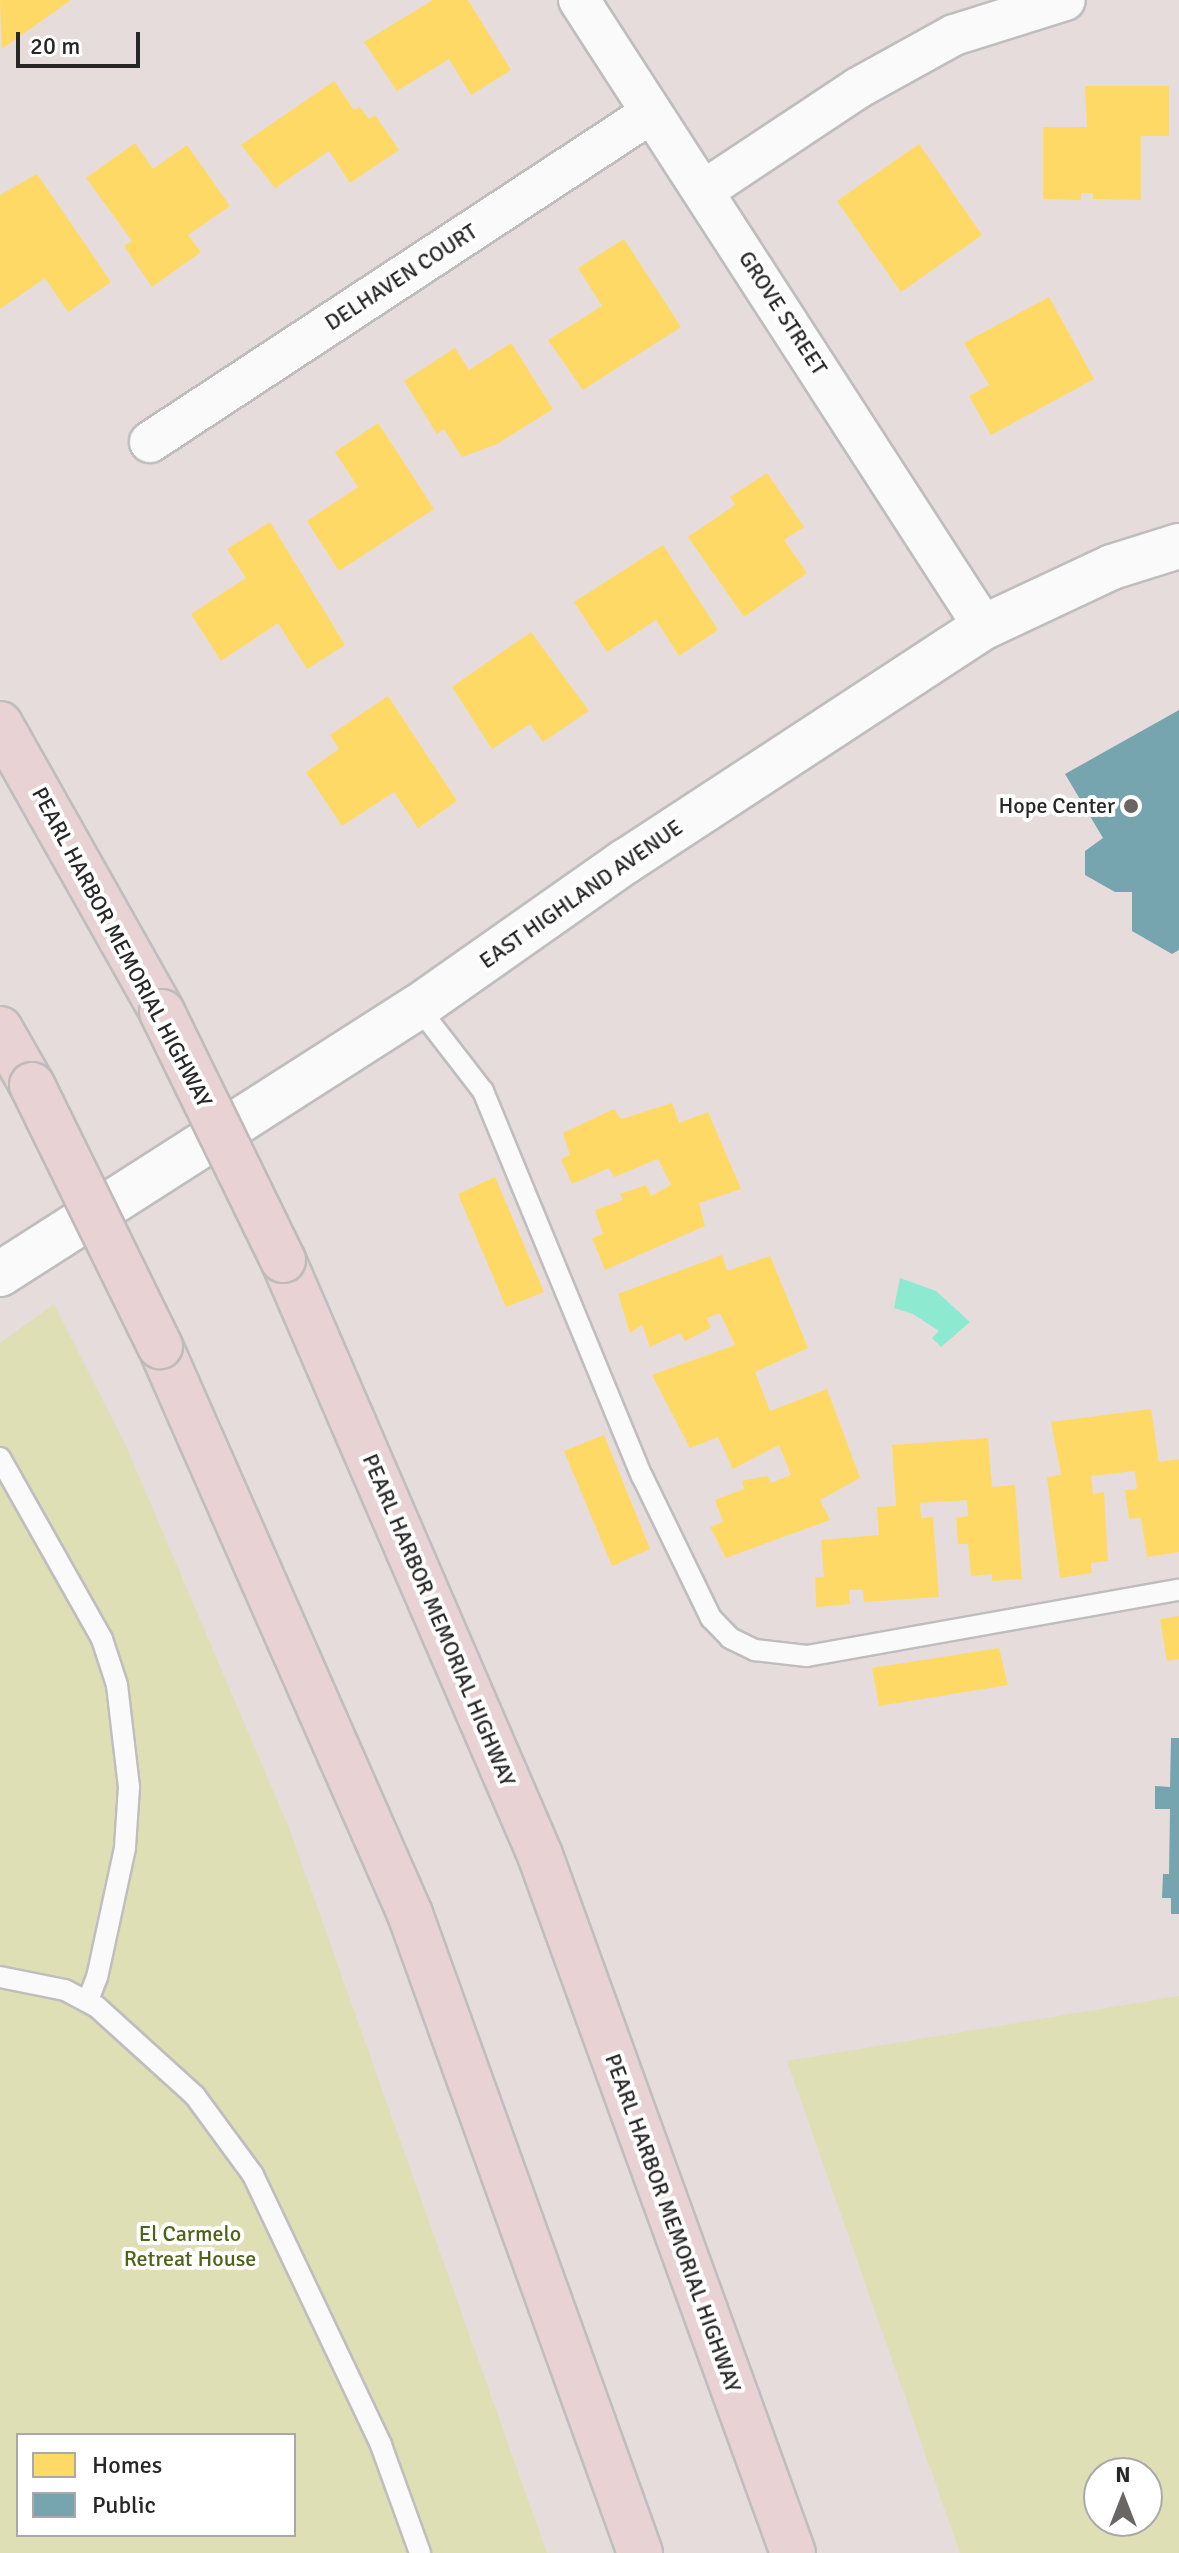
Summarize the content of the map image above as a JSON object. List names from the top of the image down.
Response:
{
  "streets": {
    "highway": ["PEARL HARBOR MEMORIAL HIGHWAY"],
    "main road": ["EAST HIGHLAND AVENUE"],
    "street": ["DELHAVEN COURT", "GROVE STREET"]
  },
  "crossings": [
    ["DELHAVEN COURT", "GROVE STREET"],
    ["GROVE STREET", "EAST HIGHLAND AVENUE"]
  ],
  "parks": ["El Carmelo Retreat House"],
  "places": ["Hope Center"],
  "legend": ["Homes", "Public"],
  "scale_bar": "20 m",
  "north": "top"
}
